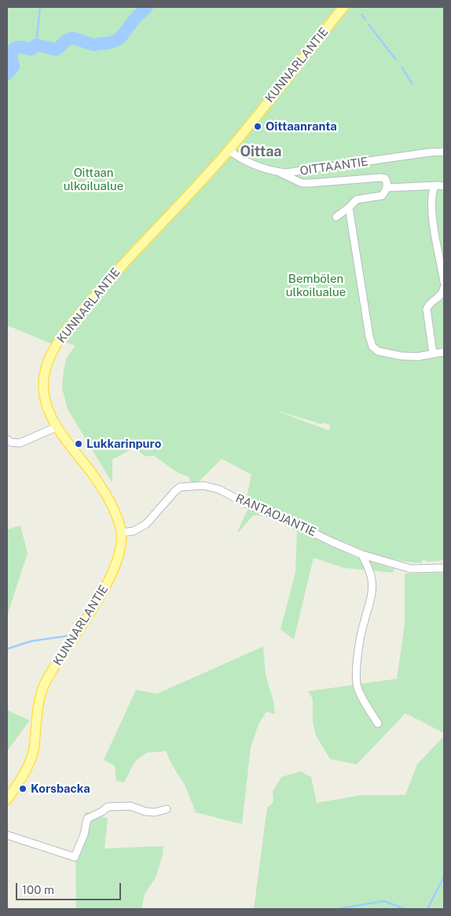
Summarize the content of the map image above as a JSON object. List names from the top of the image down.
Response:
{
  "streets": {
    "main road": ["KUNNARLANTIE"],
    "street": ["OITTAANTIE", "RANTAOJANTIE"]
  },
  "crossings": [
    ["KUNNARLANTIE", "OITTAANTIE"],
    ["KUNNARLANTIE", "RANTAOJANTIE"]
  ],
  "districts": ["Oittaa"],
  "parks": ["Oittaan ulkoilualue", "Bembölen ulkoilualue"],
  "places": ["Oittaanranta", "Lukkarinpuro", "Korsbacka"],
  "scale_bar": "100 m"
}
